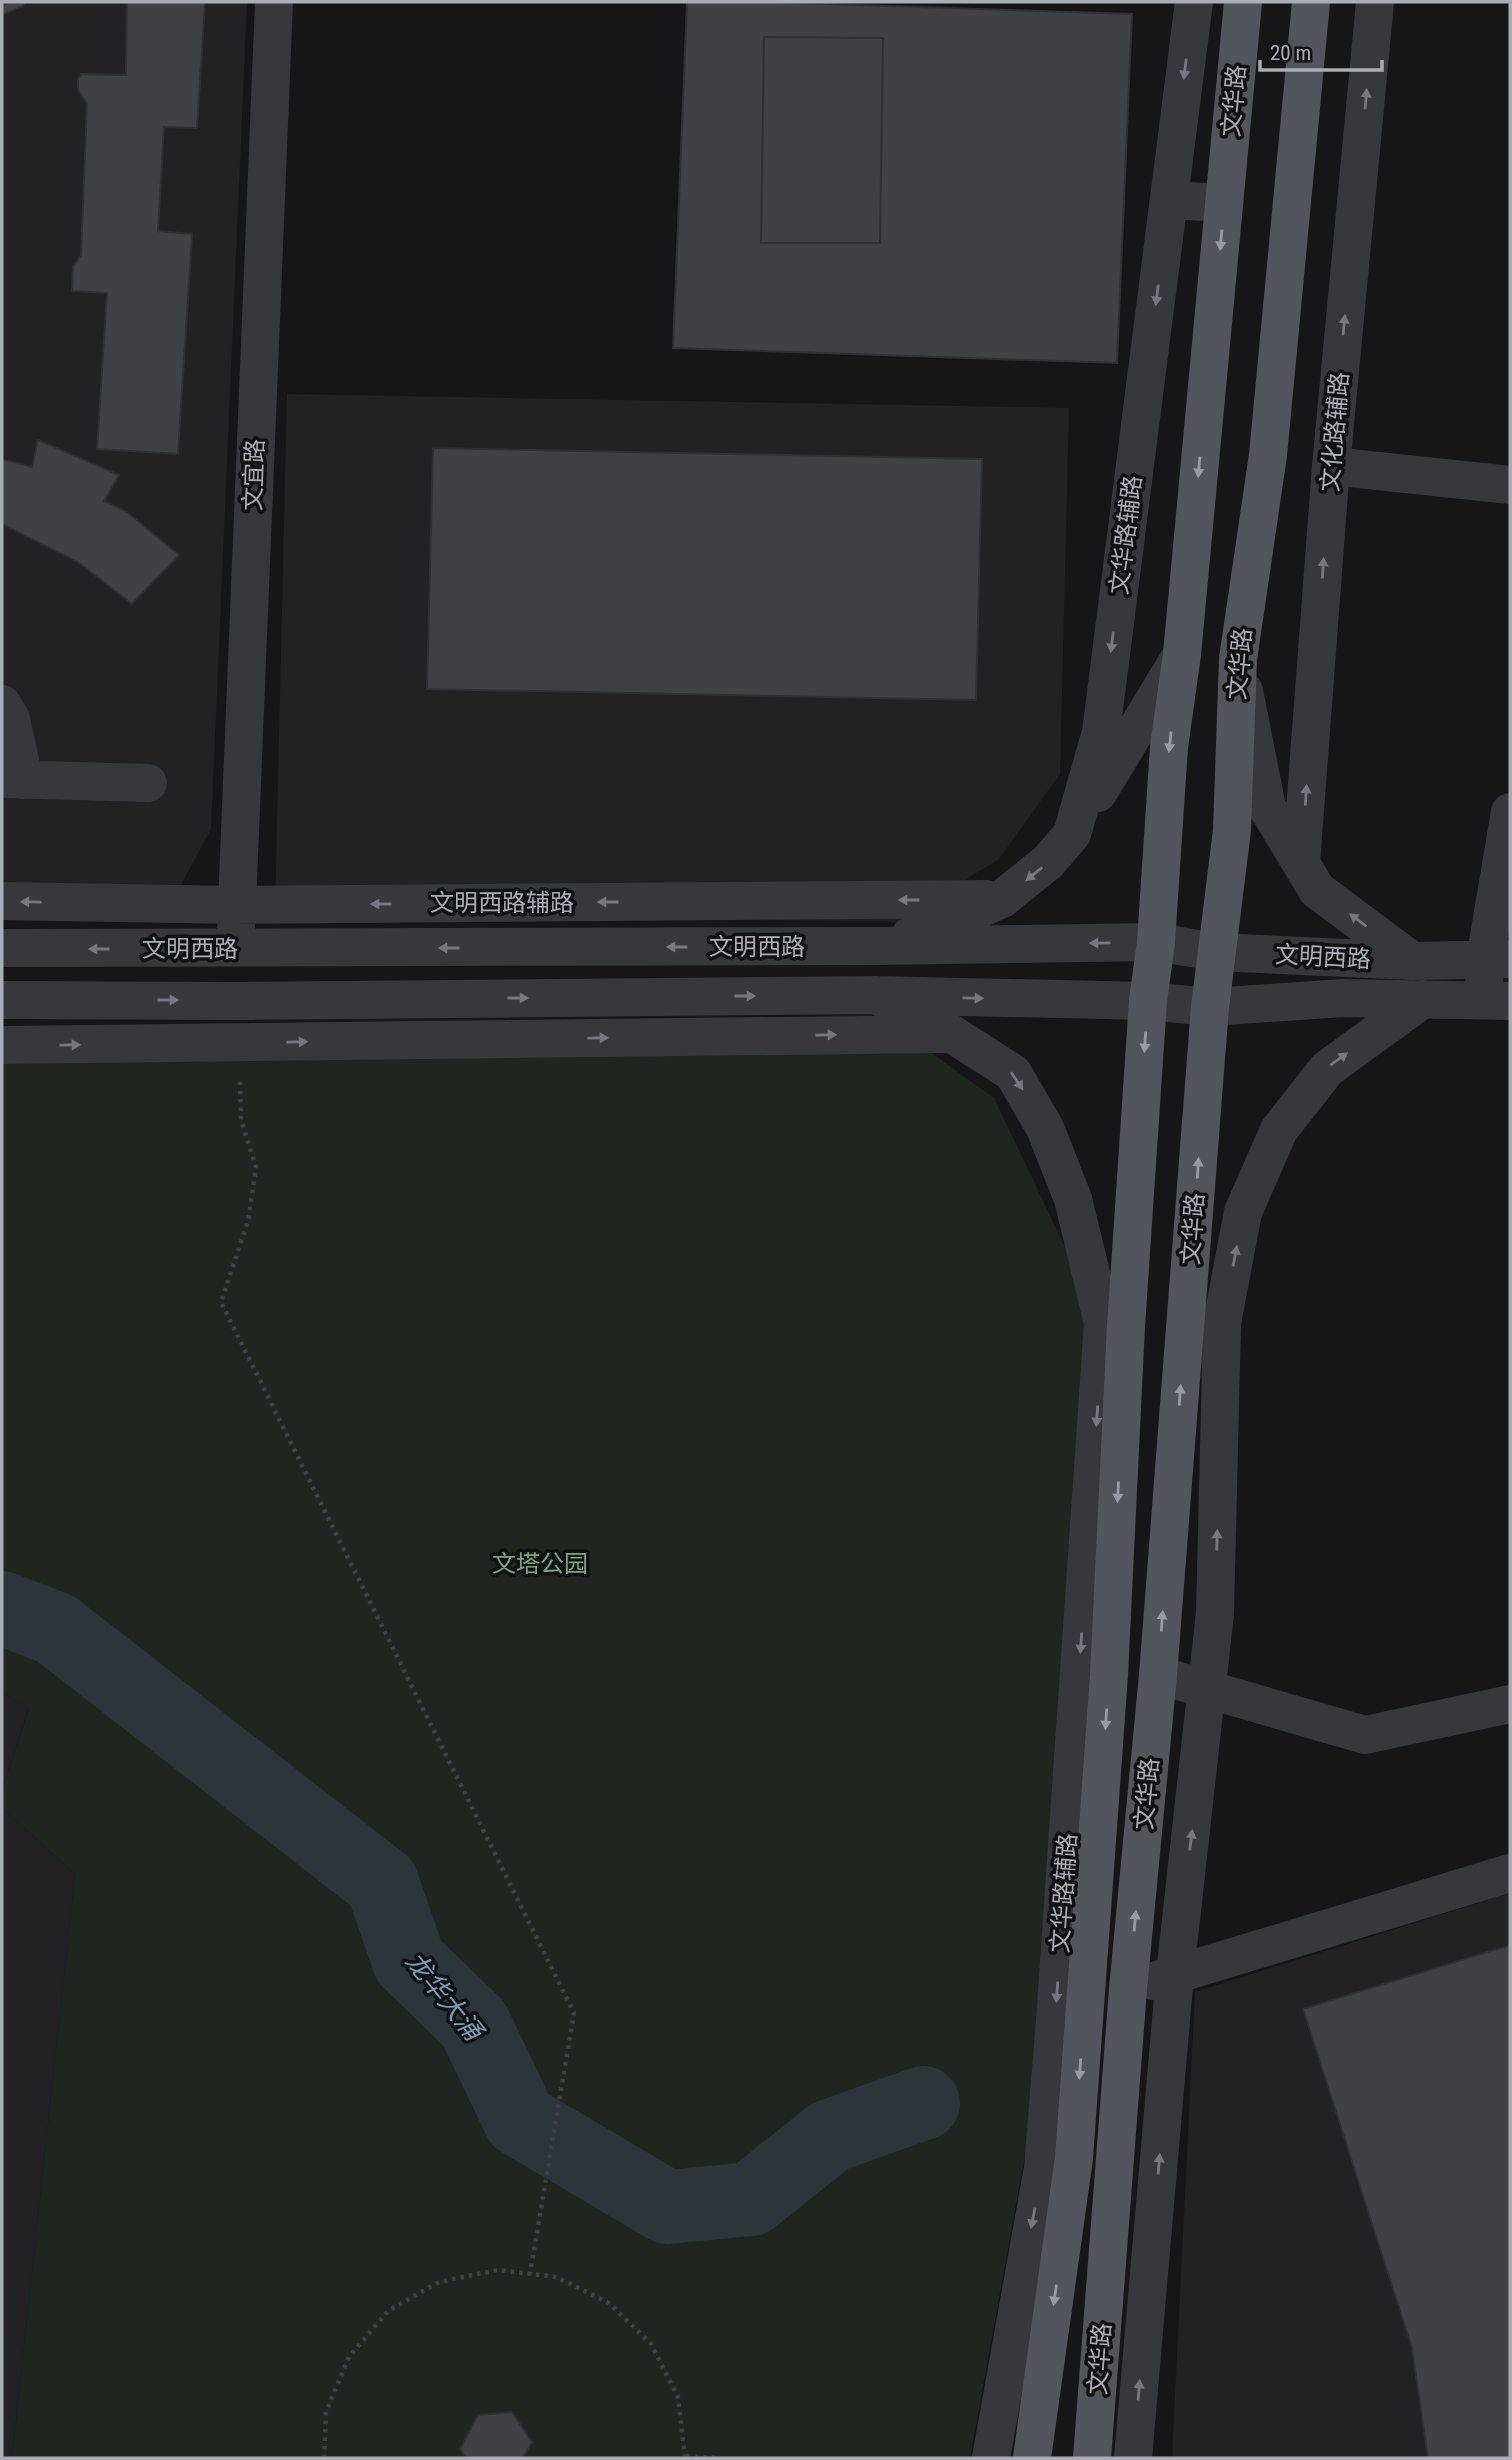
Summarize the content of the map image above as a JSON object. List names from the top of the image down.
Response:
{
  "streets": {
    "main road": ["文华路"],
    "street": [
      "文化路辅路",
      "文宜路",
      "文华路辅路",
      "文明西路辅路",
      "文明西路"
    ]
  },
  "crossings": [
    ["文华路", "文华路辅路"],
    ["文华路", "文明西路"],
    ["文宜路", "文明西路辅路"],
    ["文宜路", "文明西路"],
    ["文华路辅路", "文明西路辅路"],
    ["文华路辅路", "文明西路"]
  ],
  "water": ["龙华大涌"],
  "parks": ["文塔公园"],
  "scale_bar": "20 m"
}
